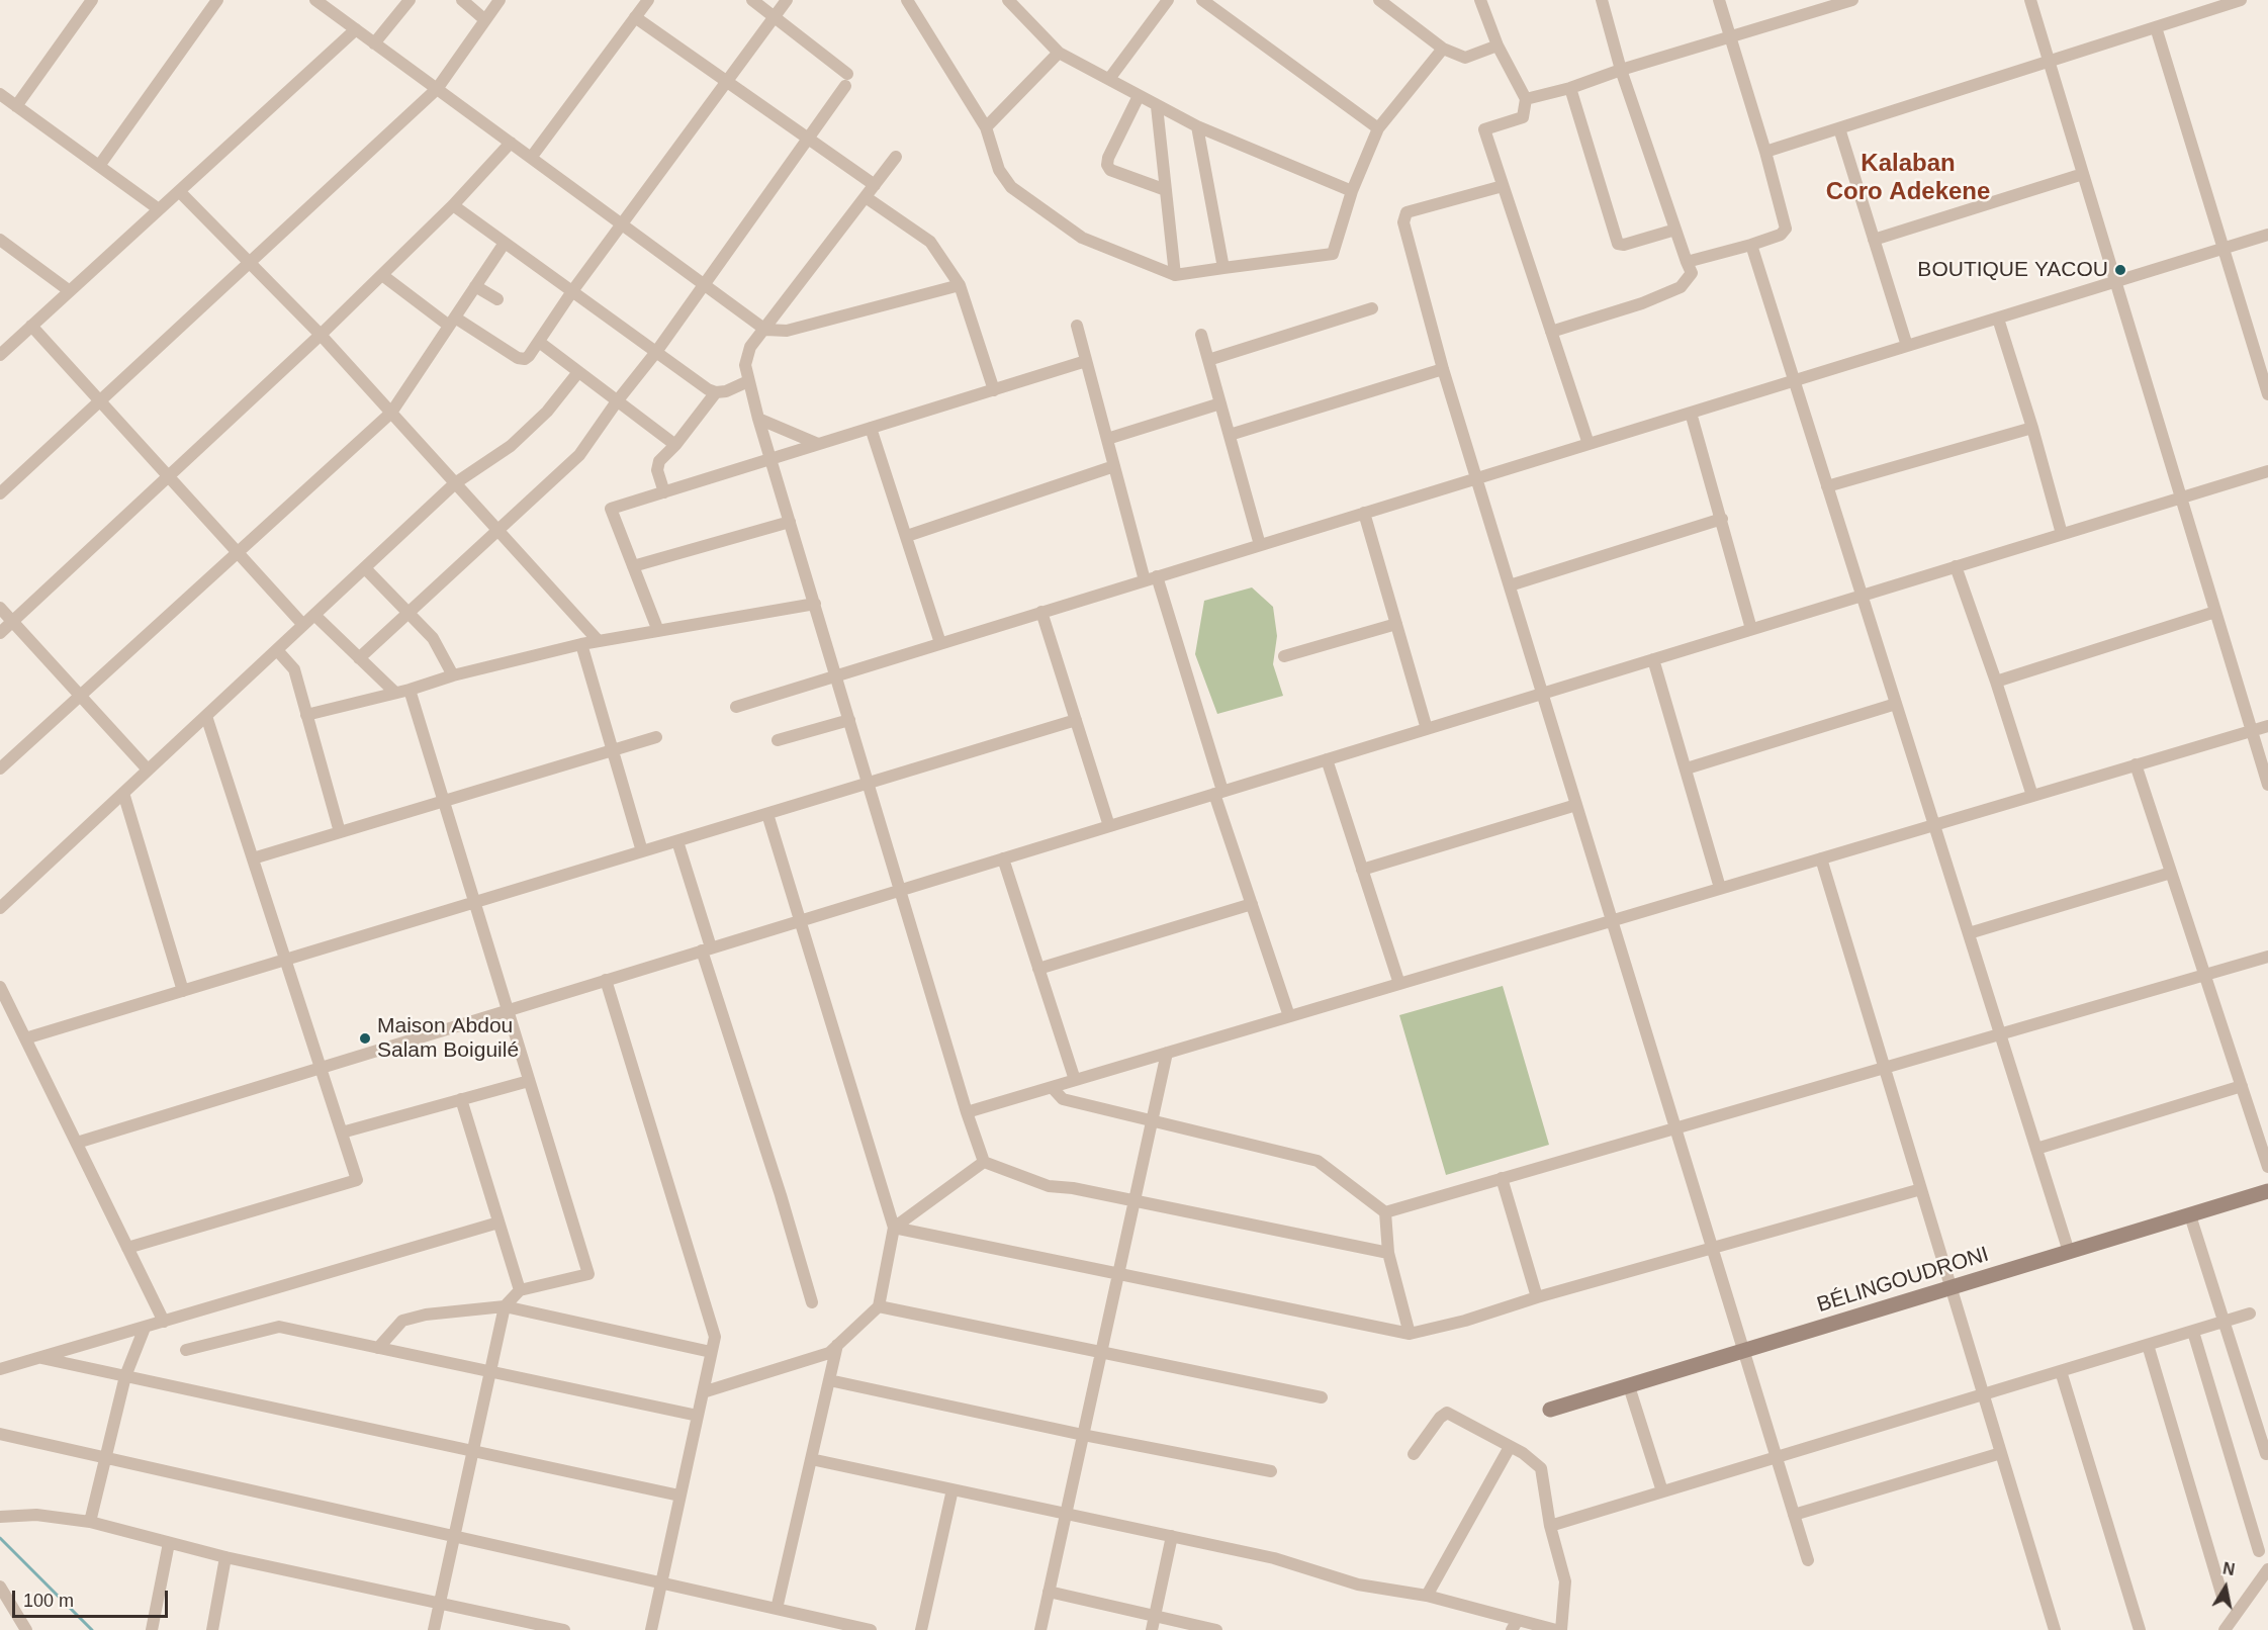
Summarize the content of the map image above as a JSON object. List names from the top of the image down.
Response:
{
  "streets": {
    "street": ["BÉLINGOUDRONI"]
  },
  "districts": ["Kalaban Coro Adekene"],
  "places": ["BOUTIQUE YACOU", "Maison Abdou Salam Boiguilé"],
  "scale_bar": "100 m",
  "north": "top"
}
